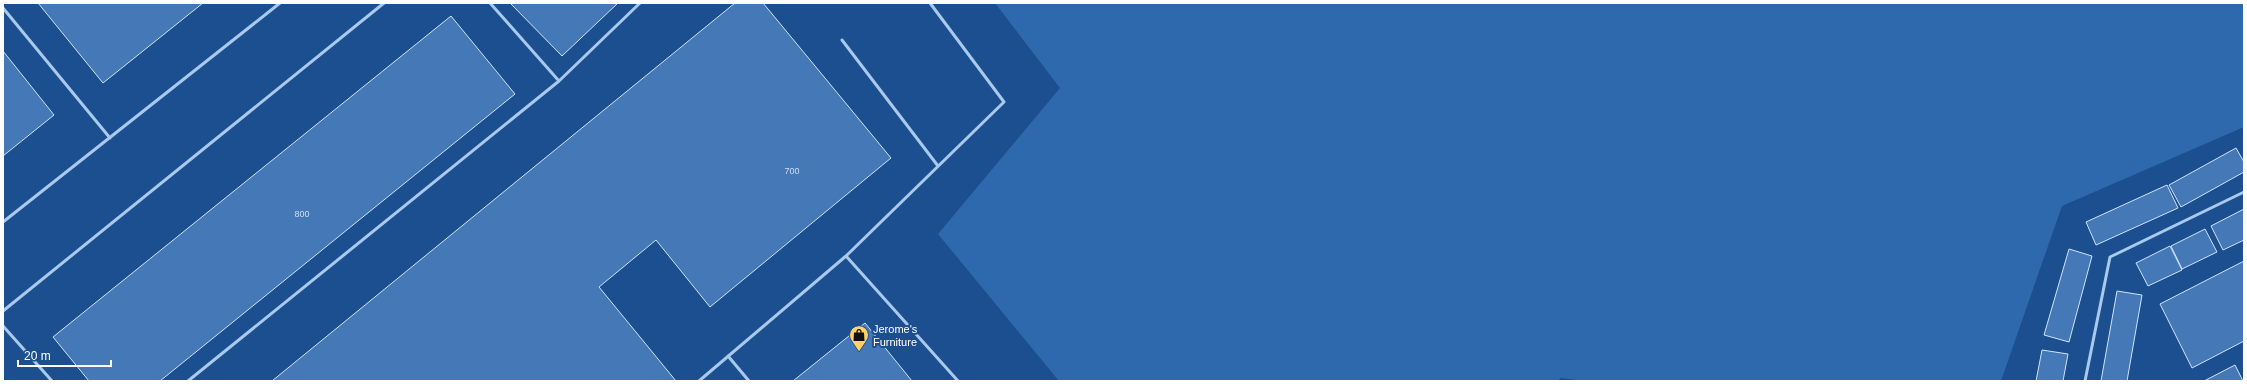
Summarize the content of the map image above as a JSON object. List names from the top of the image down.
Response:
{
  "places": {
    "shop": ["Jerome's Furniture"]
  },
  "house_numbers": ["700", "800"],
  "scale_bar": "20 m"
}
